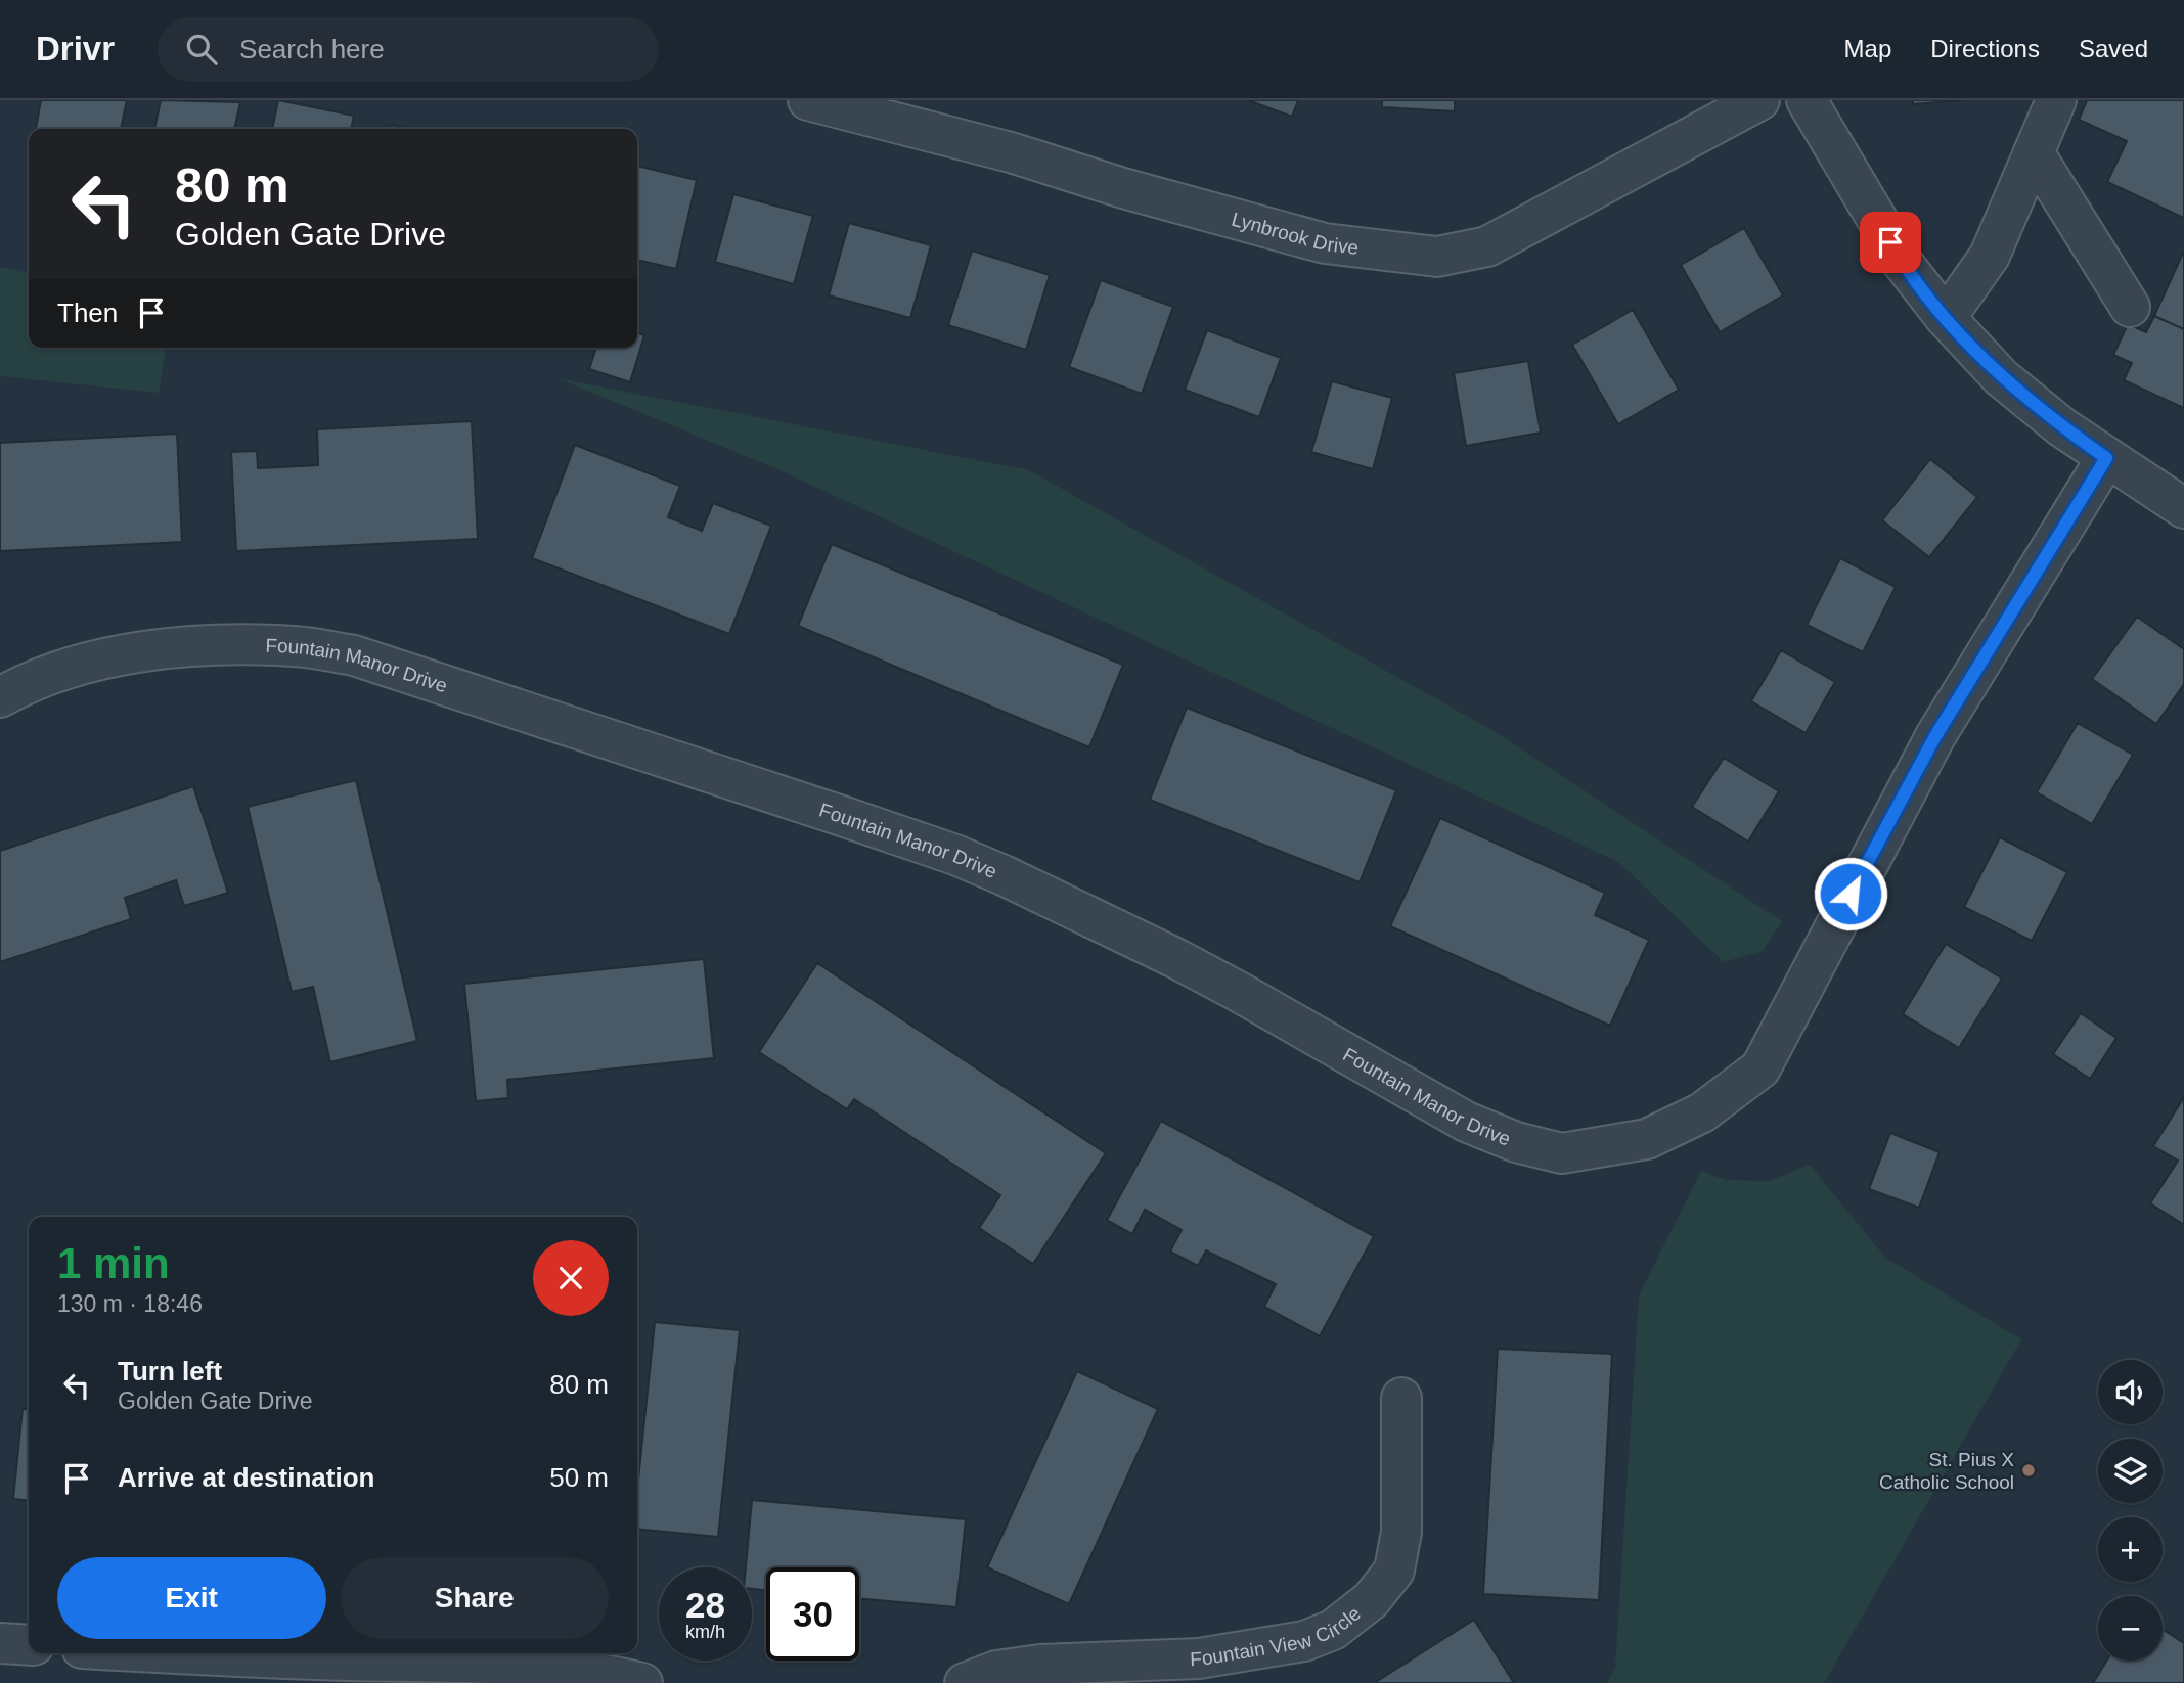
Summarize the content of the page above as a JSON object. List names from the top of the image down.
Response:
{
  "streets": {
    "street": ["Lynbrook Drive", "Fountain Manor Drive", "Fountain View Circle"]
  },
  "places": ["St. Pius X Catholic School"],
  "page": {
    "header": "Drivr",
    "search": "Search here",
    "nav": ["Map", "Directions", "Saved"],
    "turn": ["80 m", "Golden Gate Drive"],
    "then": "Then",
    "heading": ["1 min", "130 m · 18:46"],
    "list": [
      {
        "name": "Turn left",
        "note": "Golden Gate Drive",
        "value": "80 m"
      },
      {
        "name": "Arrive at destination",
        "value": "50 m"
      }
    ],
    "map_buttons": ["+", "−"],
    "buttons": ["Exit", "Share"],
    "speed": "28 km/h",
    "limit": "30"
  }
}
